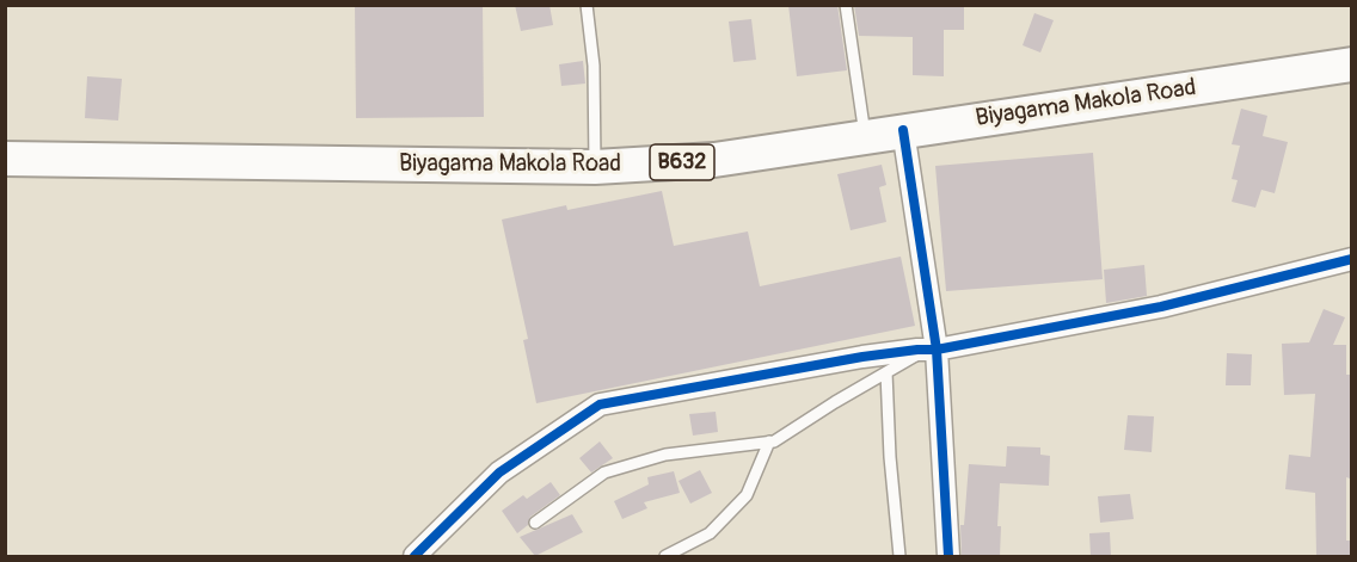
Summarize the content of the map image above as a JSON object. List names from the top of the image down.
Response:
{
  "streets": {
    "main road": ["Biyagama Makola Road", "B632"]
  }
}
